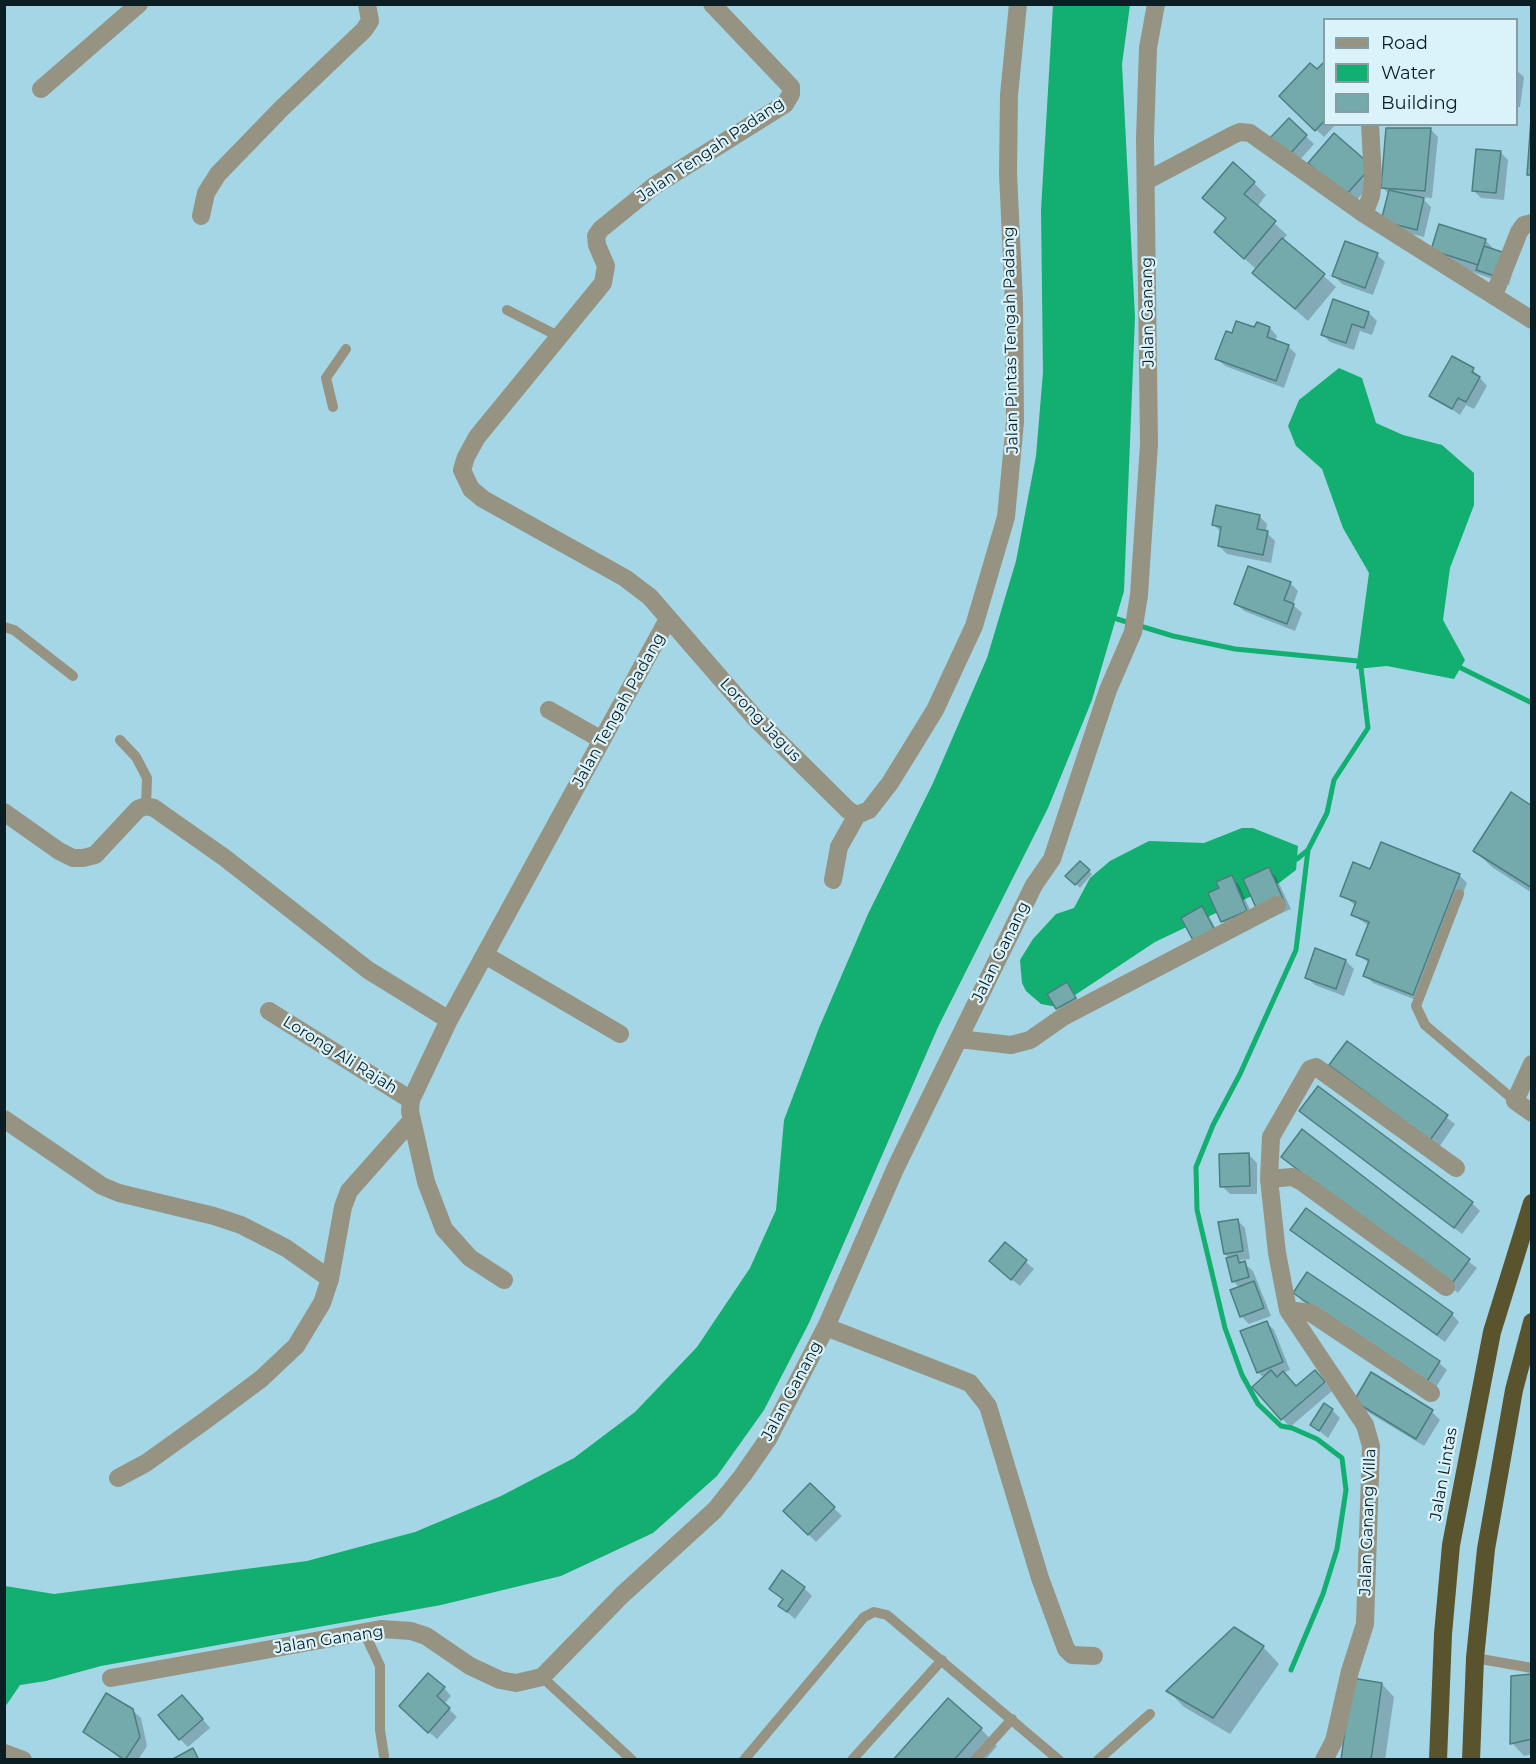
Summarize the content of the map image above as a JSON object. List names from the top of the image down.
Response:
{
  "streets": {
    "highway": ["Jalan Lintas"],
    "street": [
      "Jalan Tengah Padang",
      "Jalan Ganang",
      "Jalan Pintas Tengah Padang",
      "Lorong Jagus",
      "Lorong Ali Rajah",
      "Jalan Ganang Villa"
    ]
  },
  "crossings": [
    ["Jalan Tengah Padang", "Lorong Jagus"],
    ["Jalan Tengah Padang", "Lorong Ali Rajah"],
    ["Jalan Pintas Tengah Padang", "Lorong Jagus"]
  ],
  "legend": ["Road", "Water", "Building"]
}
